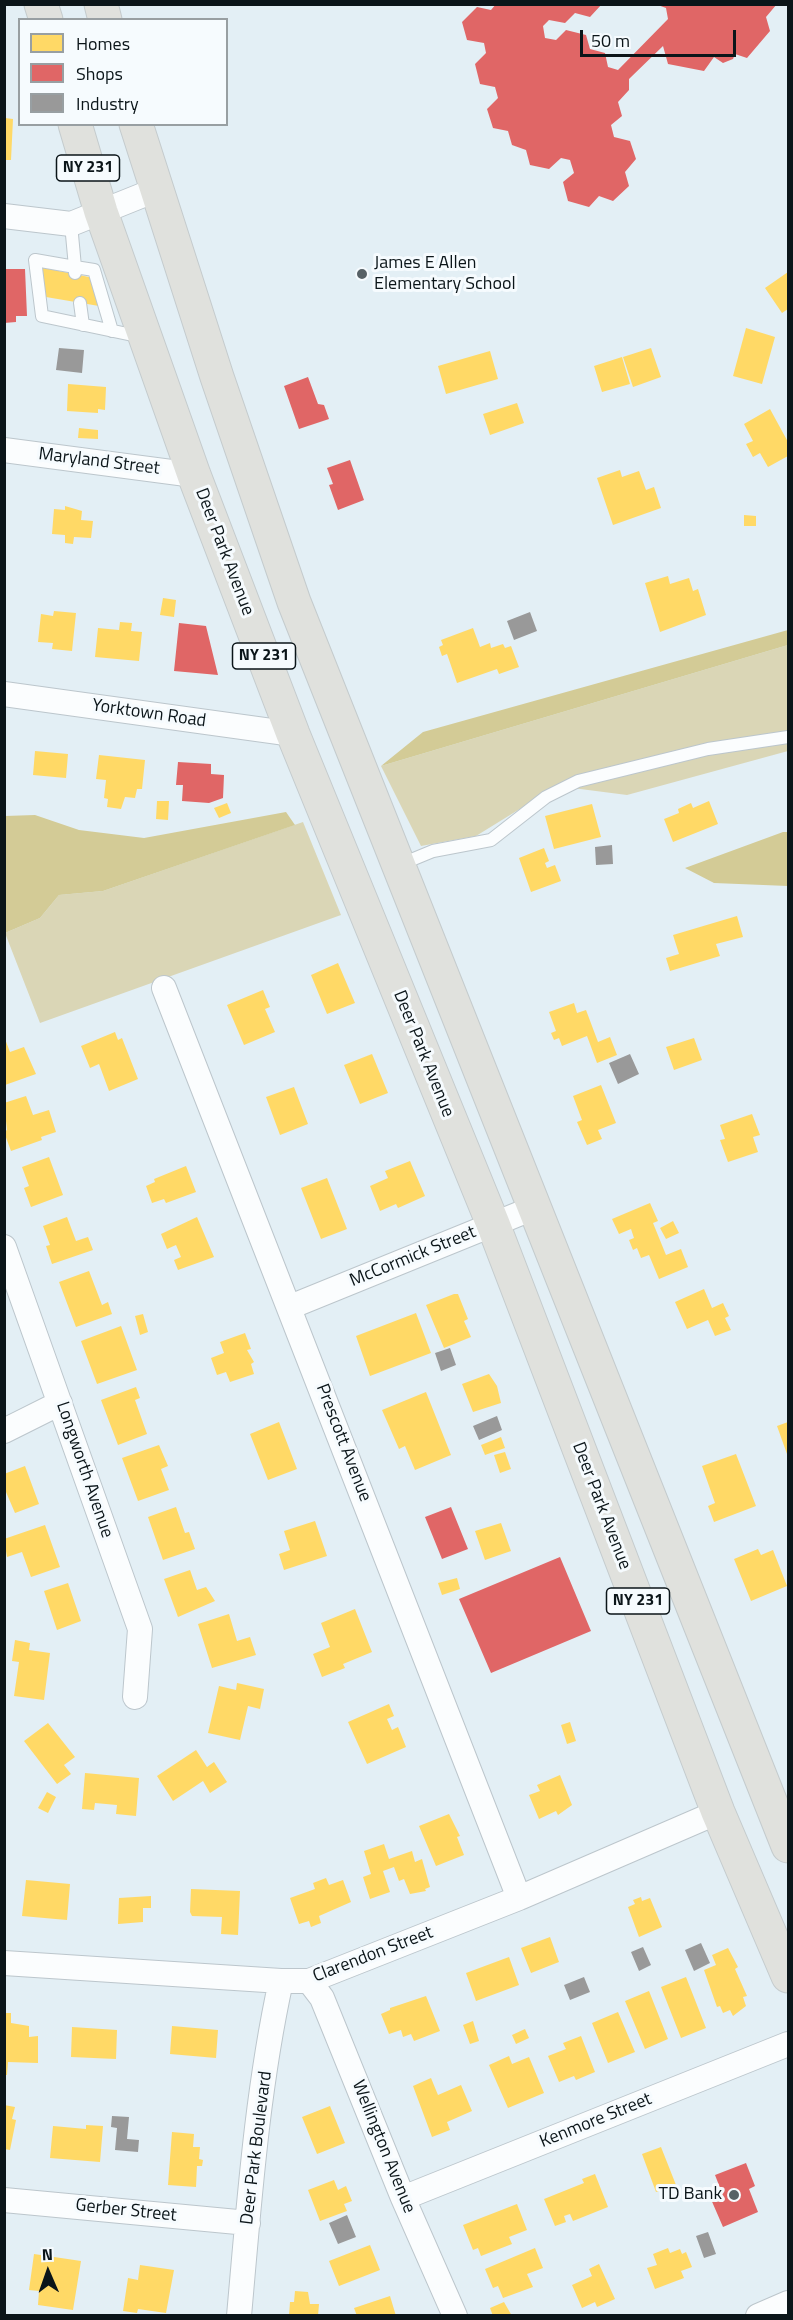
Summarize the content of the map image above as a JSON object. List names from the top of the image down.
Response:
{
  "streets": {
    "main road": ["NY 231", "Deer Park Avenue"],
    "street": [
      "Maryland Street",
      "Yorktown Road",
      "McCormick Street",
      "Prescott Avenue",
      "Longworth Avenue",
      "Clarendon Street",
      "Kenmore Street",
      "Wellington Avenue",
      "Deer Park Boulevard",
      "Gerber Street"
    ]
  },
  "crossings": [
    ["NY 231", "McCormick Street"],
    ["Maryland Street", "Deer Park Avenue"],
    ["Deer Park Avenue", "Yorktown Road"],
    ["Deer Park Avenue", "McCormick Street"],
    ["Deer Park Avenue", "Clarendon Street"],
    ["McCormick Street", "Prescott Avenue"],
    ["Prescott Avenue", "Clarendon Street"],
    ["Clarendon Street", "Wellington Avenue"],
    ["Clarendon Street", "Deer Park Boulevard"],
    ["Kenmore Street", "Wellington Avenue"],
    ["Deer Park Boulevard", "Gerber Street"]
  ],
  "places": ["James E Allen Elementary School", "TD Bank"],
  "legend": ["Homes", "Shops", "Industry"],
  "scale_bar": "50 m",
  "north": "top"
}
